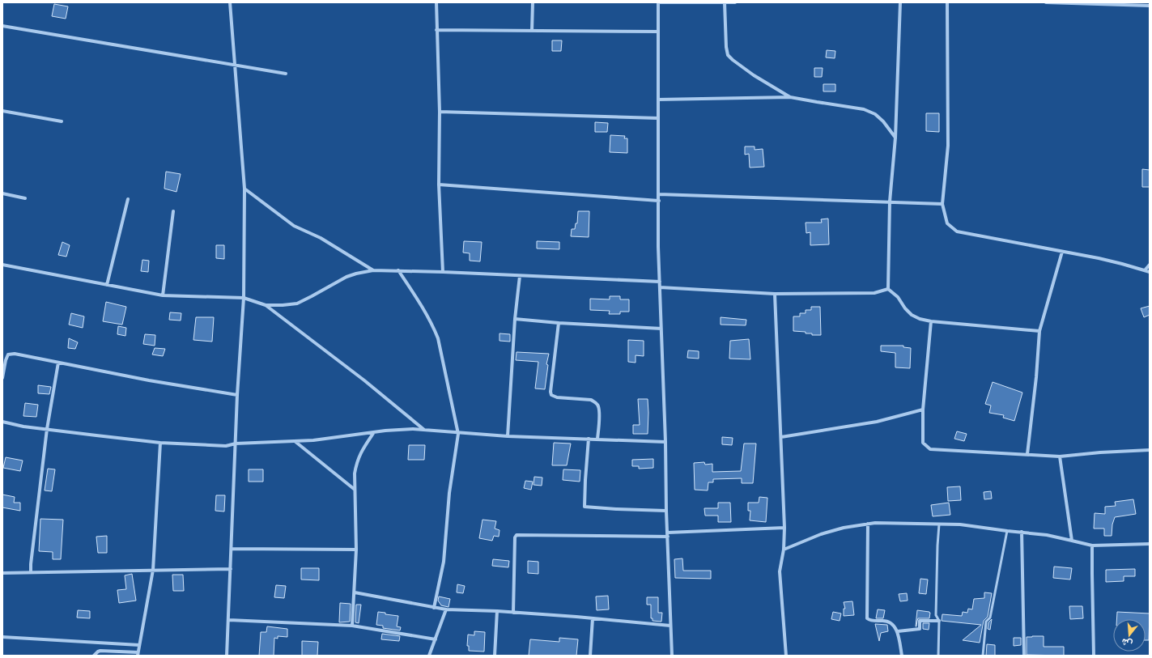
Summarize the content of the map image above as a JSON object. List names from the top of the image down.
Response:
{
  "north": "bottom"
}
